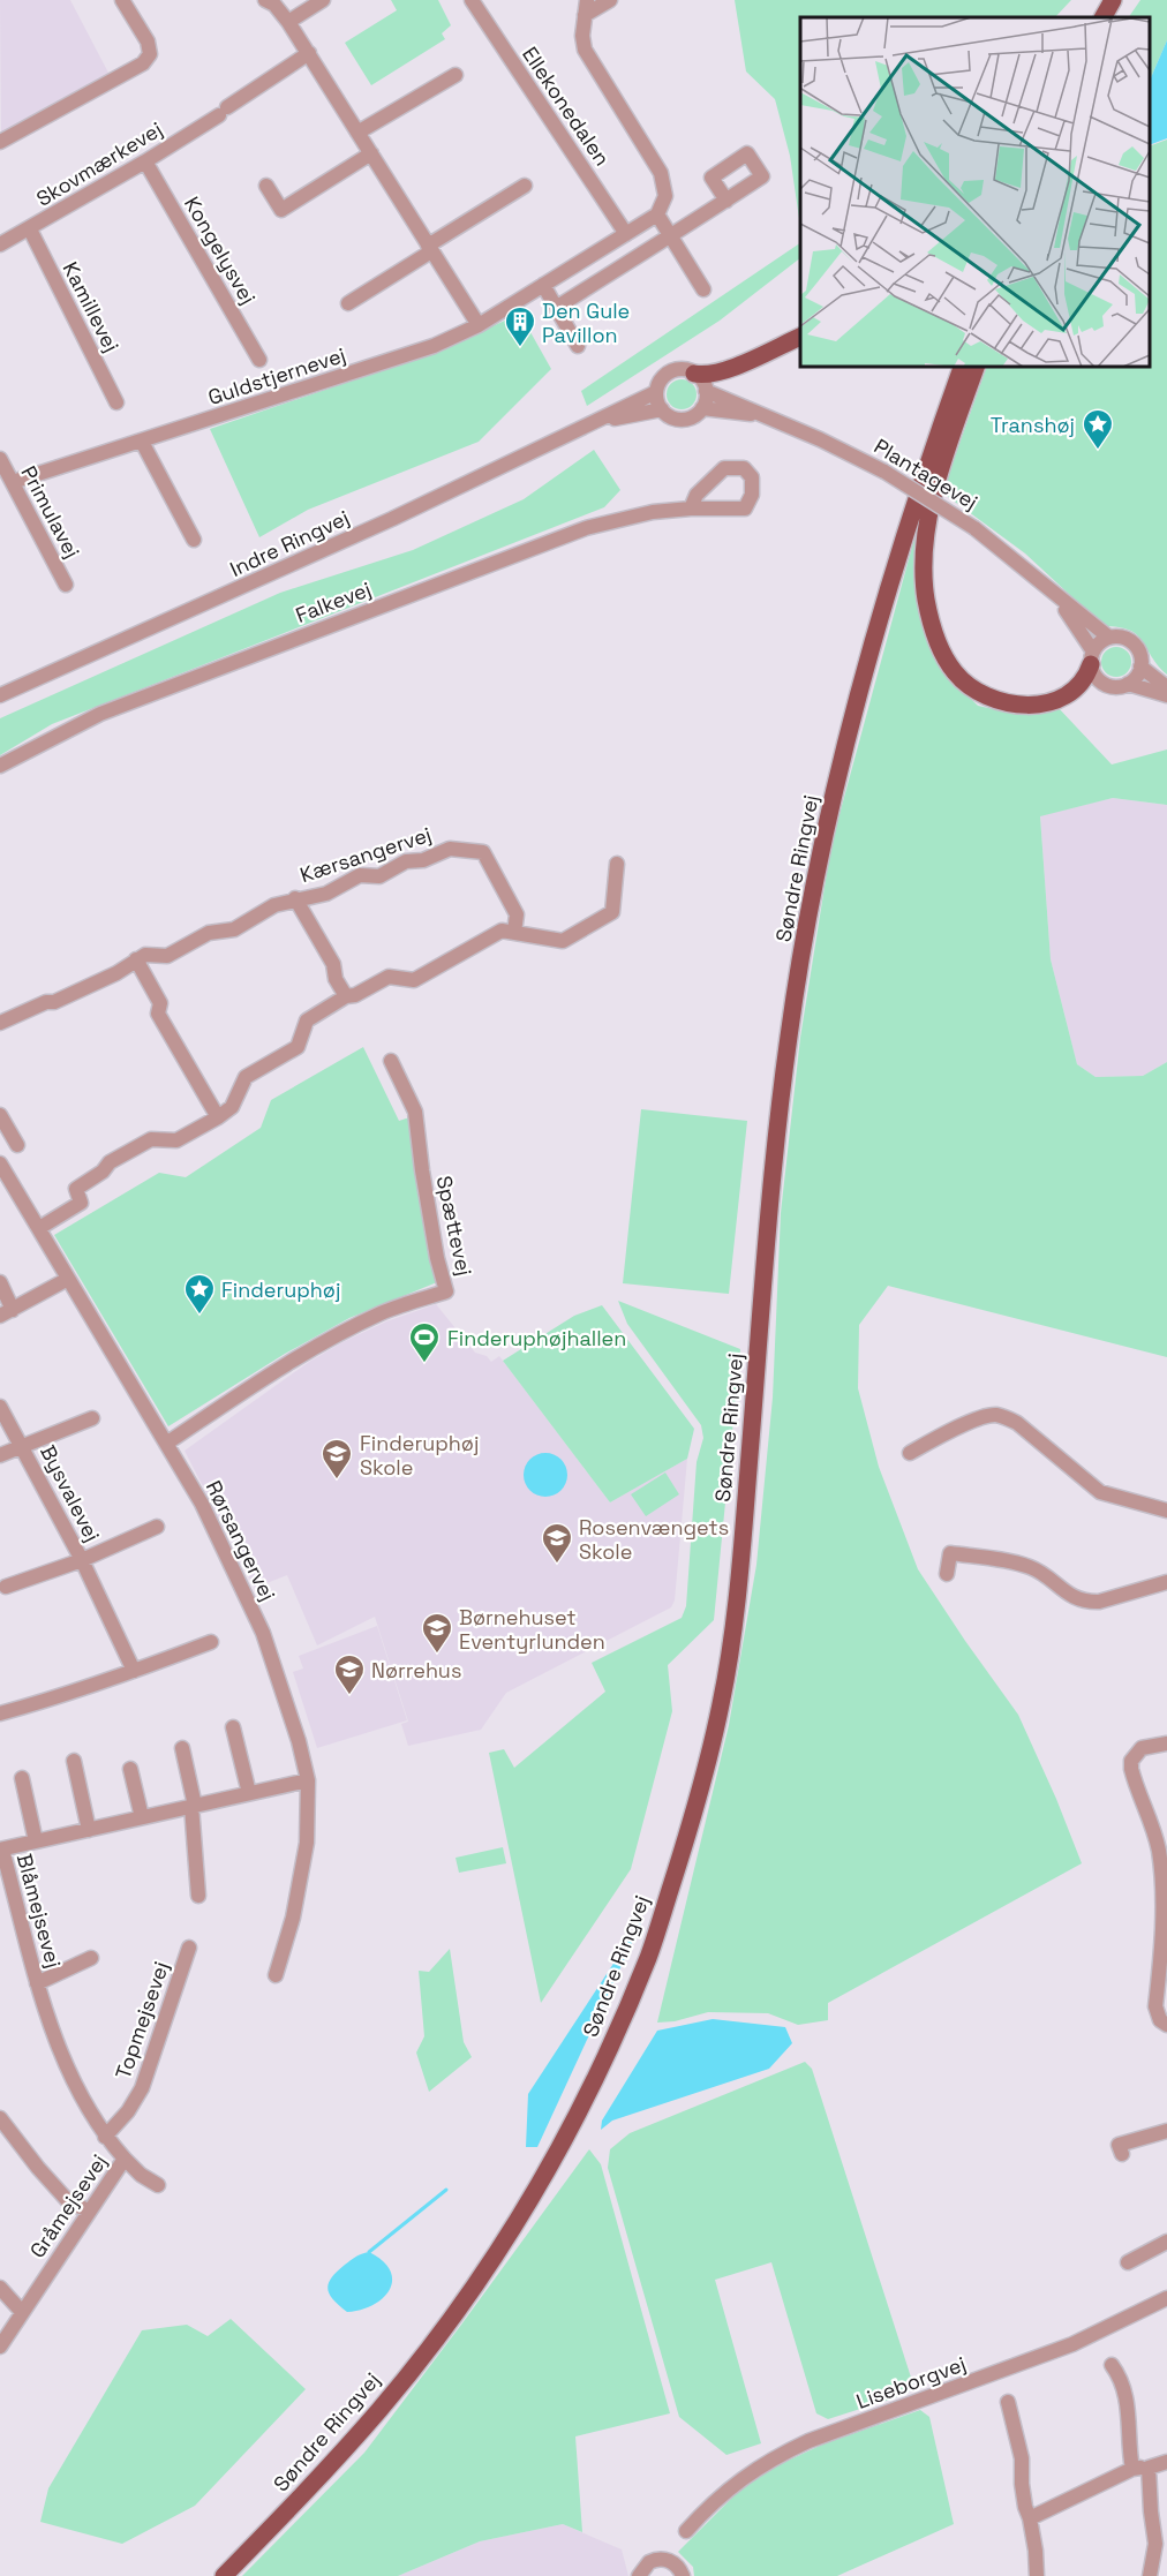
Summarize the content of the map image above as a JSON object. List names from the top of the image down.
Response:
{
  "streets": {
    "main road": ["Søndre Ringvej"],
    "street": [
      "Ellekonedalen",
      "Skovmærkevej",
      "Kongelysvej",
      "Kamillevej",
      "Guldstjernevej",
      "Plantagevej",
      "Primulavej",
      "Indre Ringvej",
      "Falkevej",
      "Kærsangervej",
      "Spættevej",
      "Bysvalevej",
      "Rørsangervej",
      "Blåmejsevej",
      "Topmejsevej",
      "Gråmejsevej",
      "Liseborgvej"
    ]
  },
  "crossings": [
    ["Ellekonedalen", "Guldstjernevej"],
    ["Skovmærkevej", "Kongelysvej"],
    ["Skovmærkevej", "Kamillevej"],
    ["Guldstjernevej", "Primulavej"],
    ["Plantagevej", "Indre Ringvej"],
    ["Spættevej", "Rørsangervej"],
    ["Blåmejsevej", "Topmejsevej"],
    ["Blåmejsevej", "Gråmejsevej"]
  ],
  "places": {
    "building": ["Den Gule Pavillon"],
    "place": ["Transhøj", "Finderuphøj"],
    "sports": ["Finderuphøjhallen"],
    "school or university": [
      "Finderuphøj Skole",
      "Rosenvængets Skole",
      "Børnehuset Eventyrlunden",
      "Nørrehus"
    ]
  }
}
